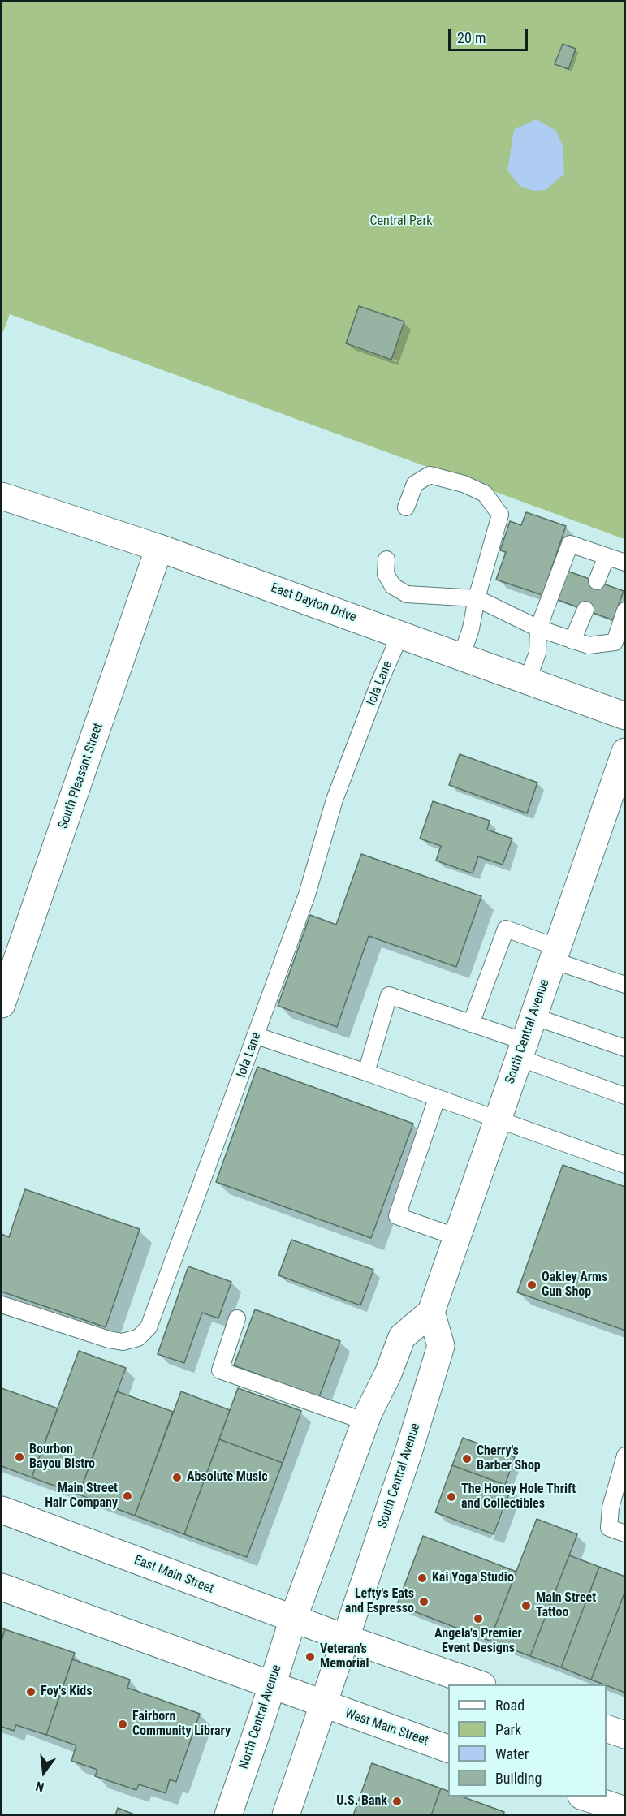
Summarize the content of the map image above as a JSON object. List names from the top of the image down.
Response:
{
  "streets": {
    "street": [
      "East Dayton Drive",
      "South Pleasant Street",
      "South Central Avenue",
      "East Main Street",
      "North Central Avenue",
      "West Main Street"
    ],
    "lane": ["Iola Lane"]
  },
  "crossings": [
    ["East Dayton Drive", "Iola Lane"],
    ["East Dayton Drive", "South Pleasant Street"],
    ["South Central Avenue", "East Main Street"],
    ["East Main Street", "North Central Avenue"]
  ],
  "parks": ["Central Park"],
  "places": [
    "Oakley Arms Gun Shop",
    "Bourbon Bayou Bistro",
    "Cherry's Barber Shop",
    "Absolute Music",
    "Main Street Hair Company",
    "The Honey Hole Thrift and Collectibles",
    "Kai Yoga Studio",
    "Lefty's Eats and Espresso",
    "Main Street Tattoo",
    "Angela's Premier Event Designs",
    "Veteran’s Memorial",
    "Foy's Kids",
    "Fairborn Community Library",
    "U.S. Bank"
  ],
  "legend": [
    "Road",
    "Park",
    "Water",
    "Building"
  ],
  "scale_bar": "20 m",
  "north": "bottom"
}
